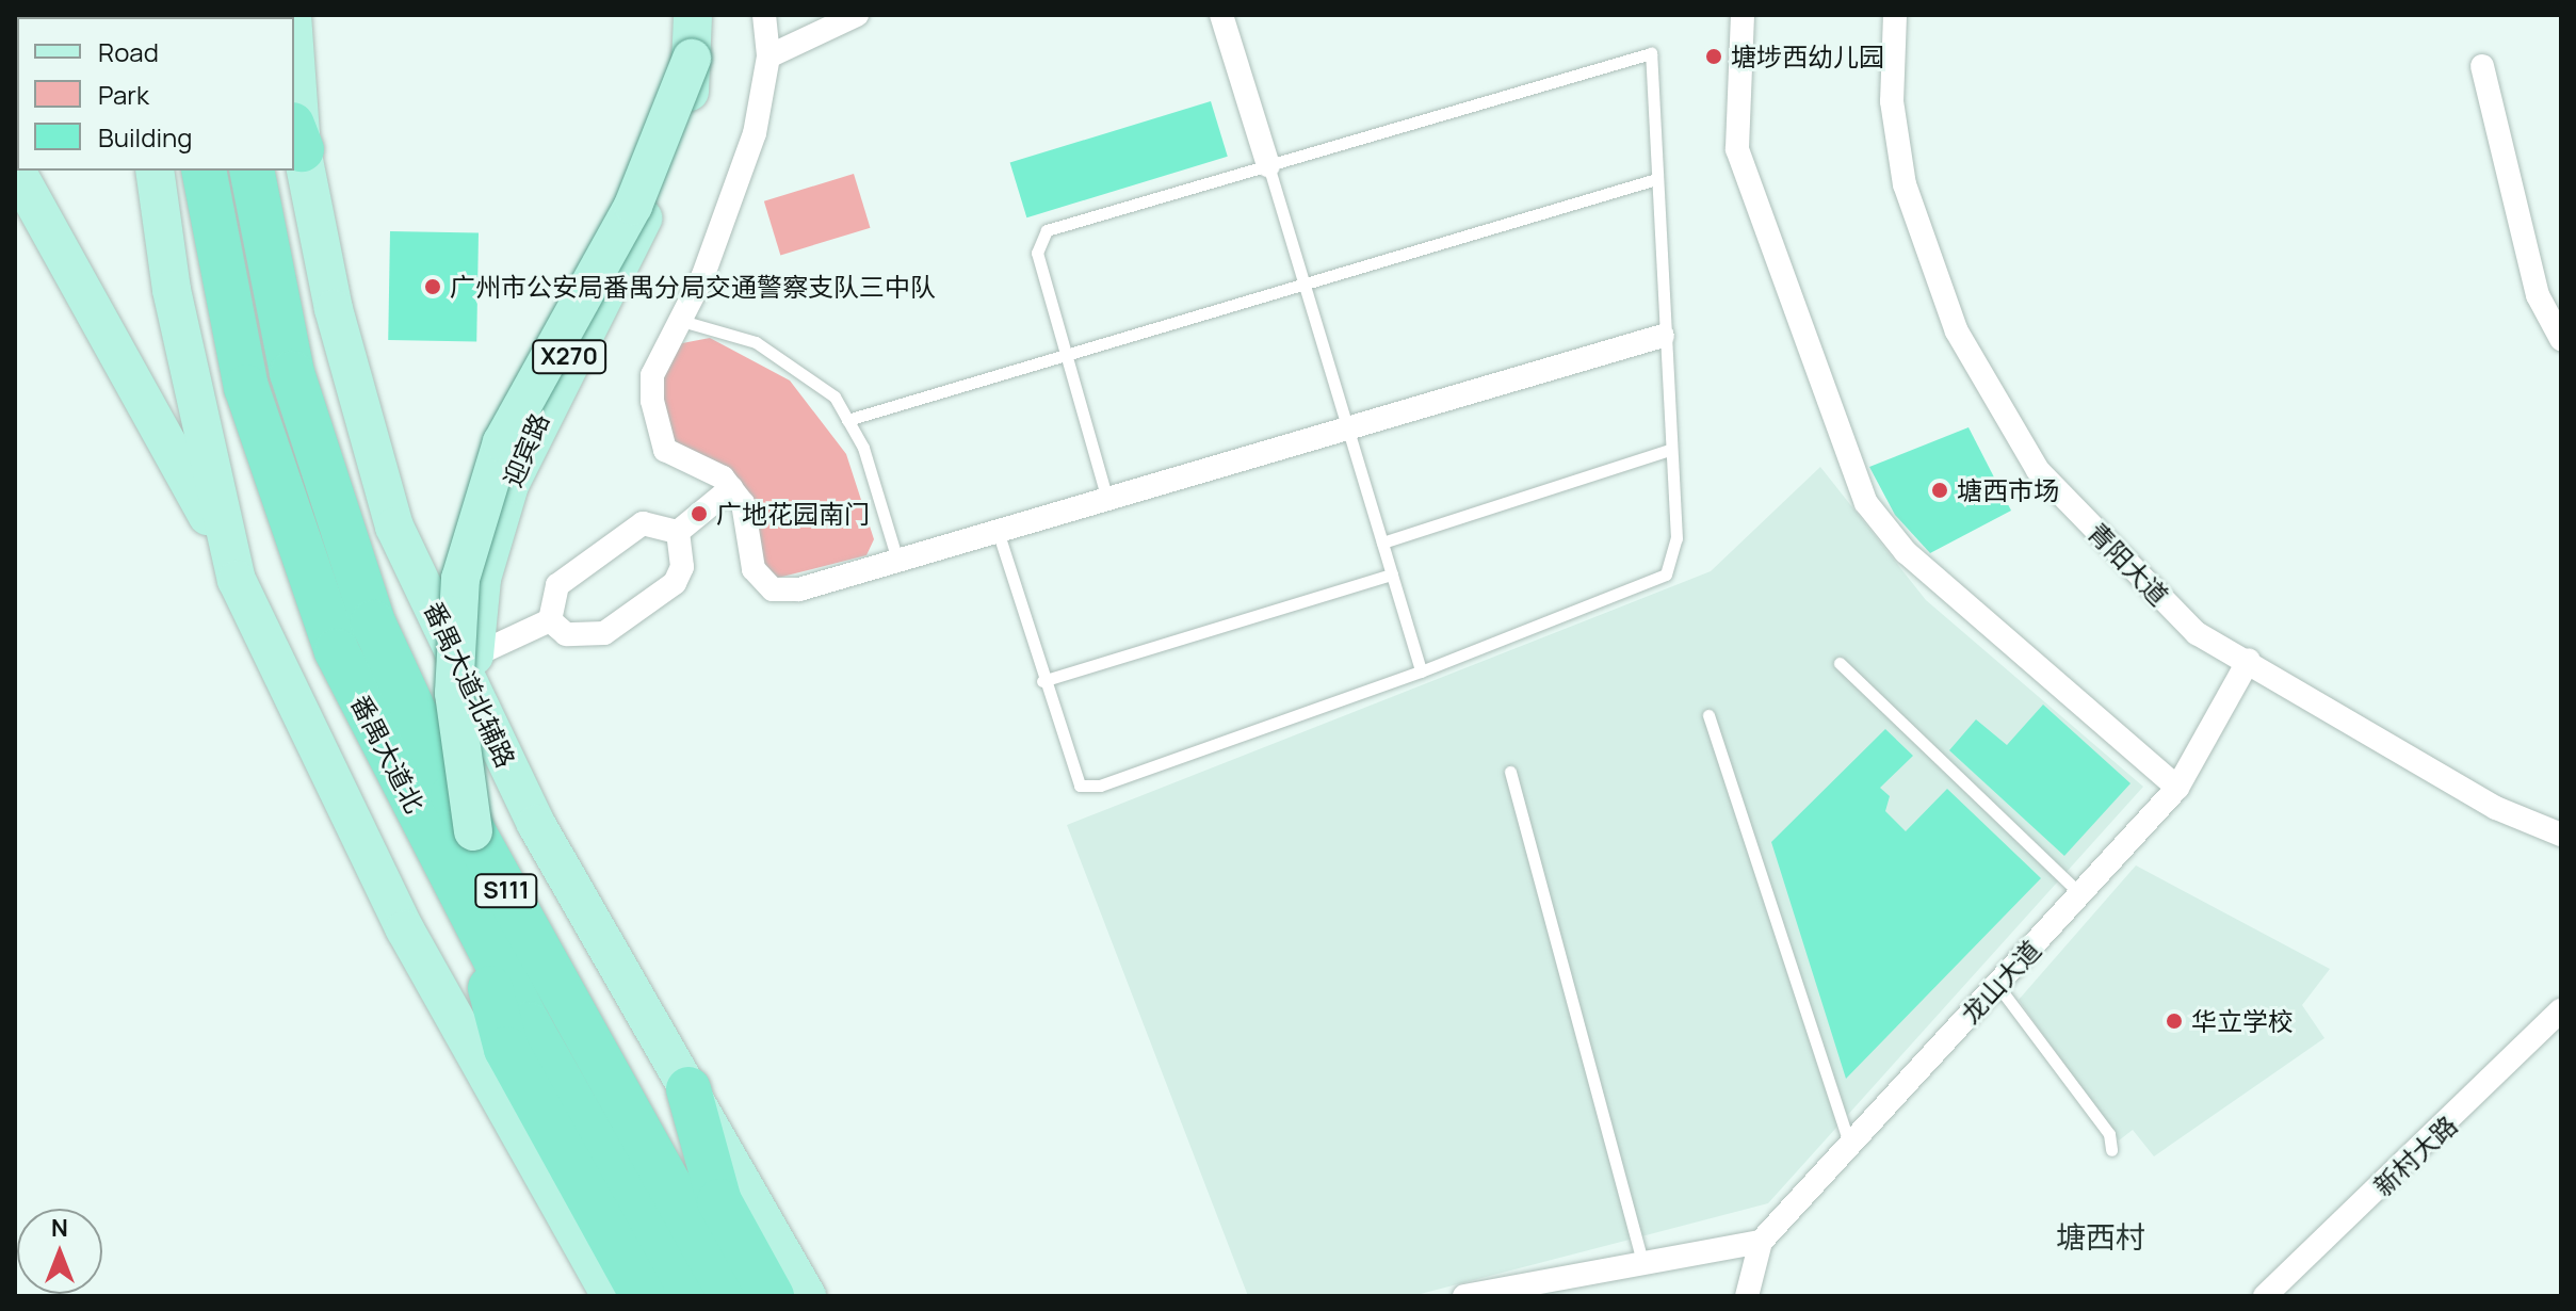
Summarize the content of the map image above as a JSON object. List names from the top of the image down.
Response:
{
  "streets": {
    "highway": ["番禺大道北", "S111"],
    "main road": ["X270", "迎宾路", "番禺大道北辅路"],
    "street": ["青阳大道", "龙山大道", "新村大路"]
  },
  "crossings": [
    ["迎宾路", "番禺大道北辅路"],
    ["青阳大道", "龙山大道"]
  ],
  "districts": ["塘西村"],
  "places": [
    "塘埗西幼儿园",
    "广州市公安局番禺分局交通警察支队三中队",
    "塘西市场",
    "广地花园南门",
    "华立学校"
  ],
  "legend": ["Road", "Park", "Building"],
  "north": "top"
}
